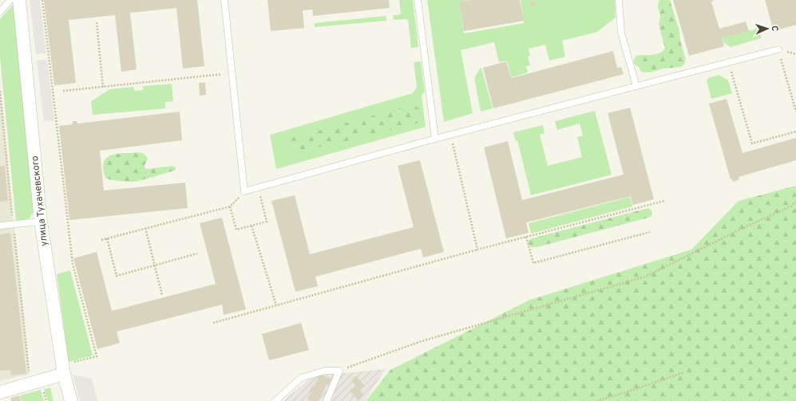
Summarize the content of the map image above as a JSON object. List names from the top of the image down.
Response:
{
  "streets": {
    "street": ["улица Тухачевского"]
  },
  "north": "right"
}
